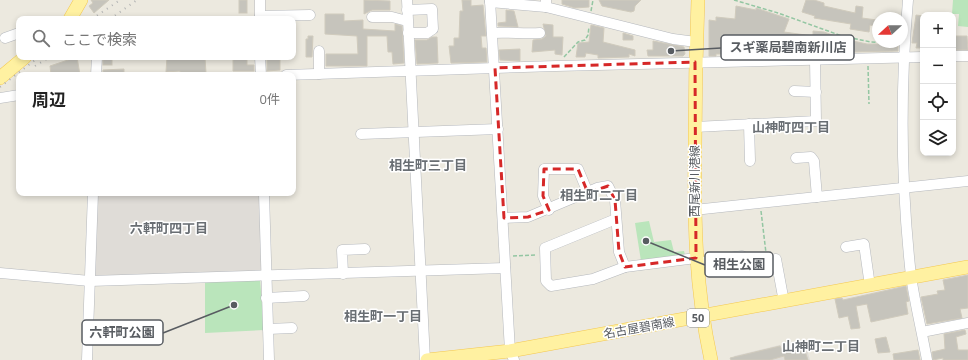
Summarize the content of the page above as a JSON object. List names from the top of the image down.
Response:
{
  "streets": {
    "main road": ["西尾新川港線", "50", "名古屋碧南線"]
  },
  "crossings": [
    ["西尾新川港線", "名古屋碧南線"]
  ],
  "districts": [
    "山神町四丁目",
    "相生町三丁目",
    "相生町二丁目",
    "六軒町四丁目",
    "相生町一丁目",
    "山神町二丁目"
  ],
  "places": ["スギ薬局碧南新川店", "相生公園", "六軒町公園"],
  "north": "left",
  "page": {
    "map_buttons": ["+", "−"],
    "search": "ここで検索",
    "heading": ["周辺", "0件"]
  }
}
